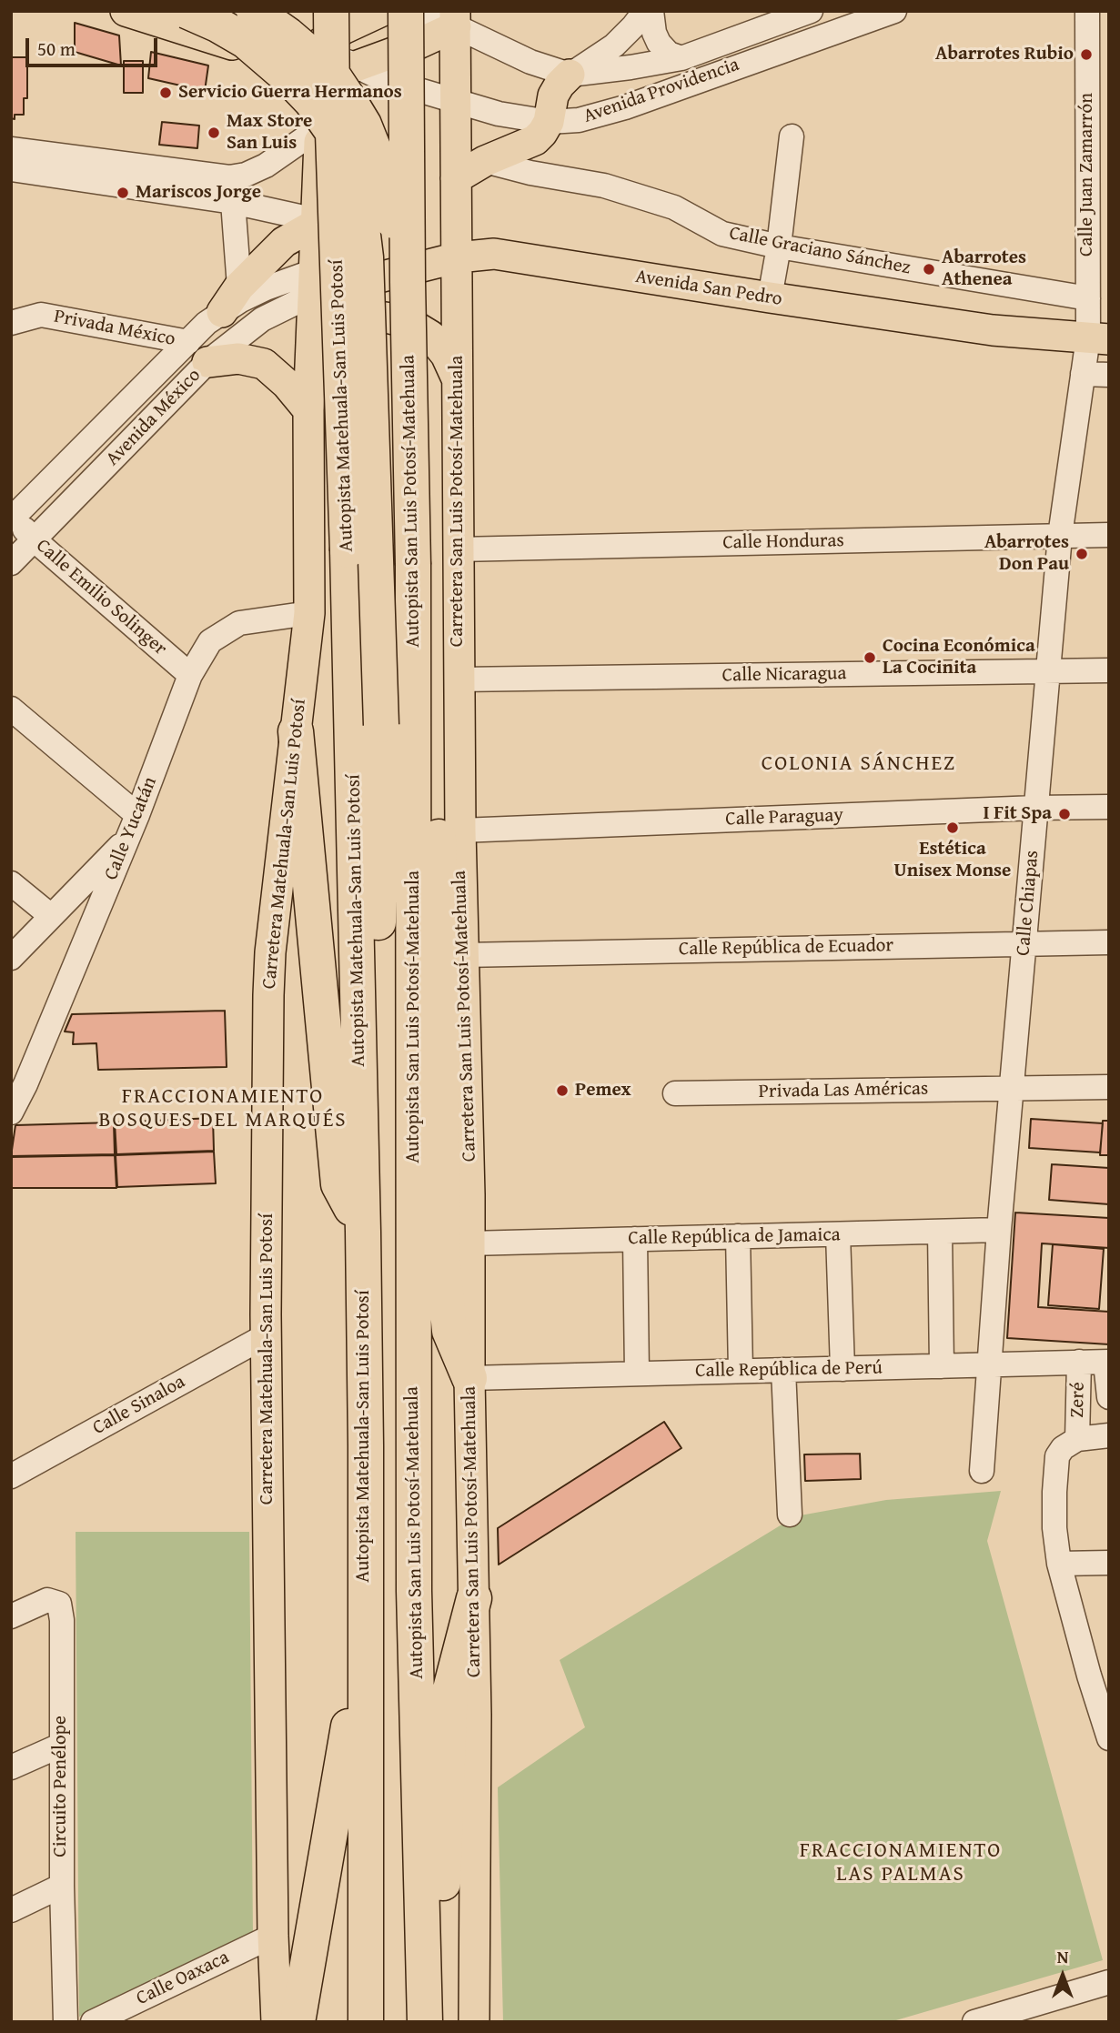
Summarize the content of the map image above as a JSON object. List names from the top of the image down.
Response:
{
  "streets": {
    "highway": ["Autopista Matehuala-San Luis Potosí", "Autopista San Luis Potosí-Matehuala"],
    "main road": ["Avenida San Pedro", "Carretera San Luis Potosí-Matehuala", "Carretera Matehuala-San Luis Potosí"],
    "street": [
      "Avenida Providencia",
      "Calle Juan Zamarrón",
      "Calle Graciano Sánchez",
      "Privada México",
      "Avenida México",
      "Calle Honduras",
      "Calle Emilio Solinger",
      "Calle Nicaragua",
      "Calle Paraguay",
      "Calle Yucatán",
      "Calle Chiapas",
      "Calle República de Ecuador",
      "Privada Las Américas",
      "Calle República de Jamaica",
      "Calle República de Perú",
      "Zeré",
      "Calle Sinaloa",
      "Circuito Penélope",
      "Calle Oaxaca"
    ]
  },
  "crossings": [
    ["Avenida Providencia", "Carretera San Luis Potosí-Matehuala"],
    ["Avenida Providencia", "Carretera Matehuala-San Luis Potosí"],
    ["Calle Juan Zamarrón", "Calle Graciano Sánchez"],
    ["Calle Juan Zamarrón", "Avenida San Pedro"],
    ["Calle Juan Zamarrón", "Calle Chiapas"],
    ["Calle Graciano Sánchez", "Avenida San Pedro"],
    ["Calle Graciano Sánchez", "Calle Chiapas"],
    ["Avenida San Pedro", "Avenida México"],
    ["Avenida San Pedro", "Carretera San Luis Potosí-Matehuala"],
    ["Avenida San Pedro", "Carretera Matehuala-San Luis Potosí"],
    ["Avenida San Pedro", "Calle Chiapas"],
    ["Privada México", "Avenida México"],
    ["Autopista Matehuala-San Luis Potosí", "Carretera Matehuala-San Luis Potosí"],
    ["Avenida México", "Calle Emilio Solinger"],
    ["Avenida México", "Carretera Matehuala-San Luis Potosí"],
    ["Autopista San Luis Potosí-Matehuala", "Carretera San Luis Potosí-Matehuala"],
    ["Autopista San Luis Potosí-Matehuala", "Calle Paraguay"],
    ["Carretera San Luis Potosí-Matehuala", "Calle Honduras"],
    ["Carretera San Luis Potosí-Matehuala", "Calle Nicaragua"],
    ["Carretera San Luis Potosí-Matehuala", "Calle Paraguay"],
    ["Carretera San Luis Potosí-Matehuala", "Calle República de Ecuador"],
    ["Carretera San Luis Potosí-Matehuala", "Calle República de Jamaica"],
    ["Carretera San Luis Potosí-Matehuala", "Calle República de Perú"],
    ["Calle Honduras", "Calle Chiapas"],
    ["Calle Emilio Solinger", "Calle Yucatán"],
    ["Calle Nicaragua", "Calle Chiapas"],
    ["Calle Paraguay", "Calle Chiapas"],
    ["Calle Yucatán", "Carretera Matehuala-San Luis Potosí"],
    ["Carretera Matehuala-San Luis Potosí", "Calle Sinaloa"],
    ["Carretera Matehuala-San Luis Potosí", "Calle Oaxaca"],
    ["Calle Chiapas", "Calle República de Ecuador"],
    ["Calle Chiapas", "Privada Las Américas"],
    ["Calle Chiapas", "Calle República de Jamaica"],
    ["Calle Chiapas", "Calle República de Perú"],
    ["Calle República de Perú", "Zeré"]
  ],
  "districts": ["COLONIA SÁNCHEZ", "FRACCIONAMIENTO BOSQUES DEL MARQUÉS", "FRACCIONAMIENTO LAS PALMAS"],
  "places": [
    "Abarrotes Rubio",
    "Servicio Guerra Hermanos",
    "Max Store San Luis",
    "Mariscos Jorge",
    "Abarrotes Athenea",
    "Abarrotes Don Pau",
    "Cocina Económica La Cocinita",
    "I Fit Spa",
    "Estética Unisex Monse",
    "Pemex"
  ],
  "scale_bar": "50 m",
  "north": "top"
}
